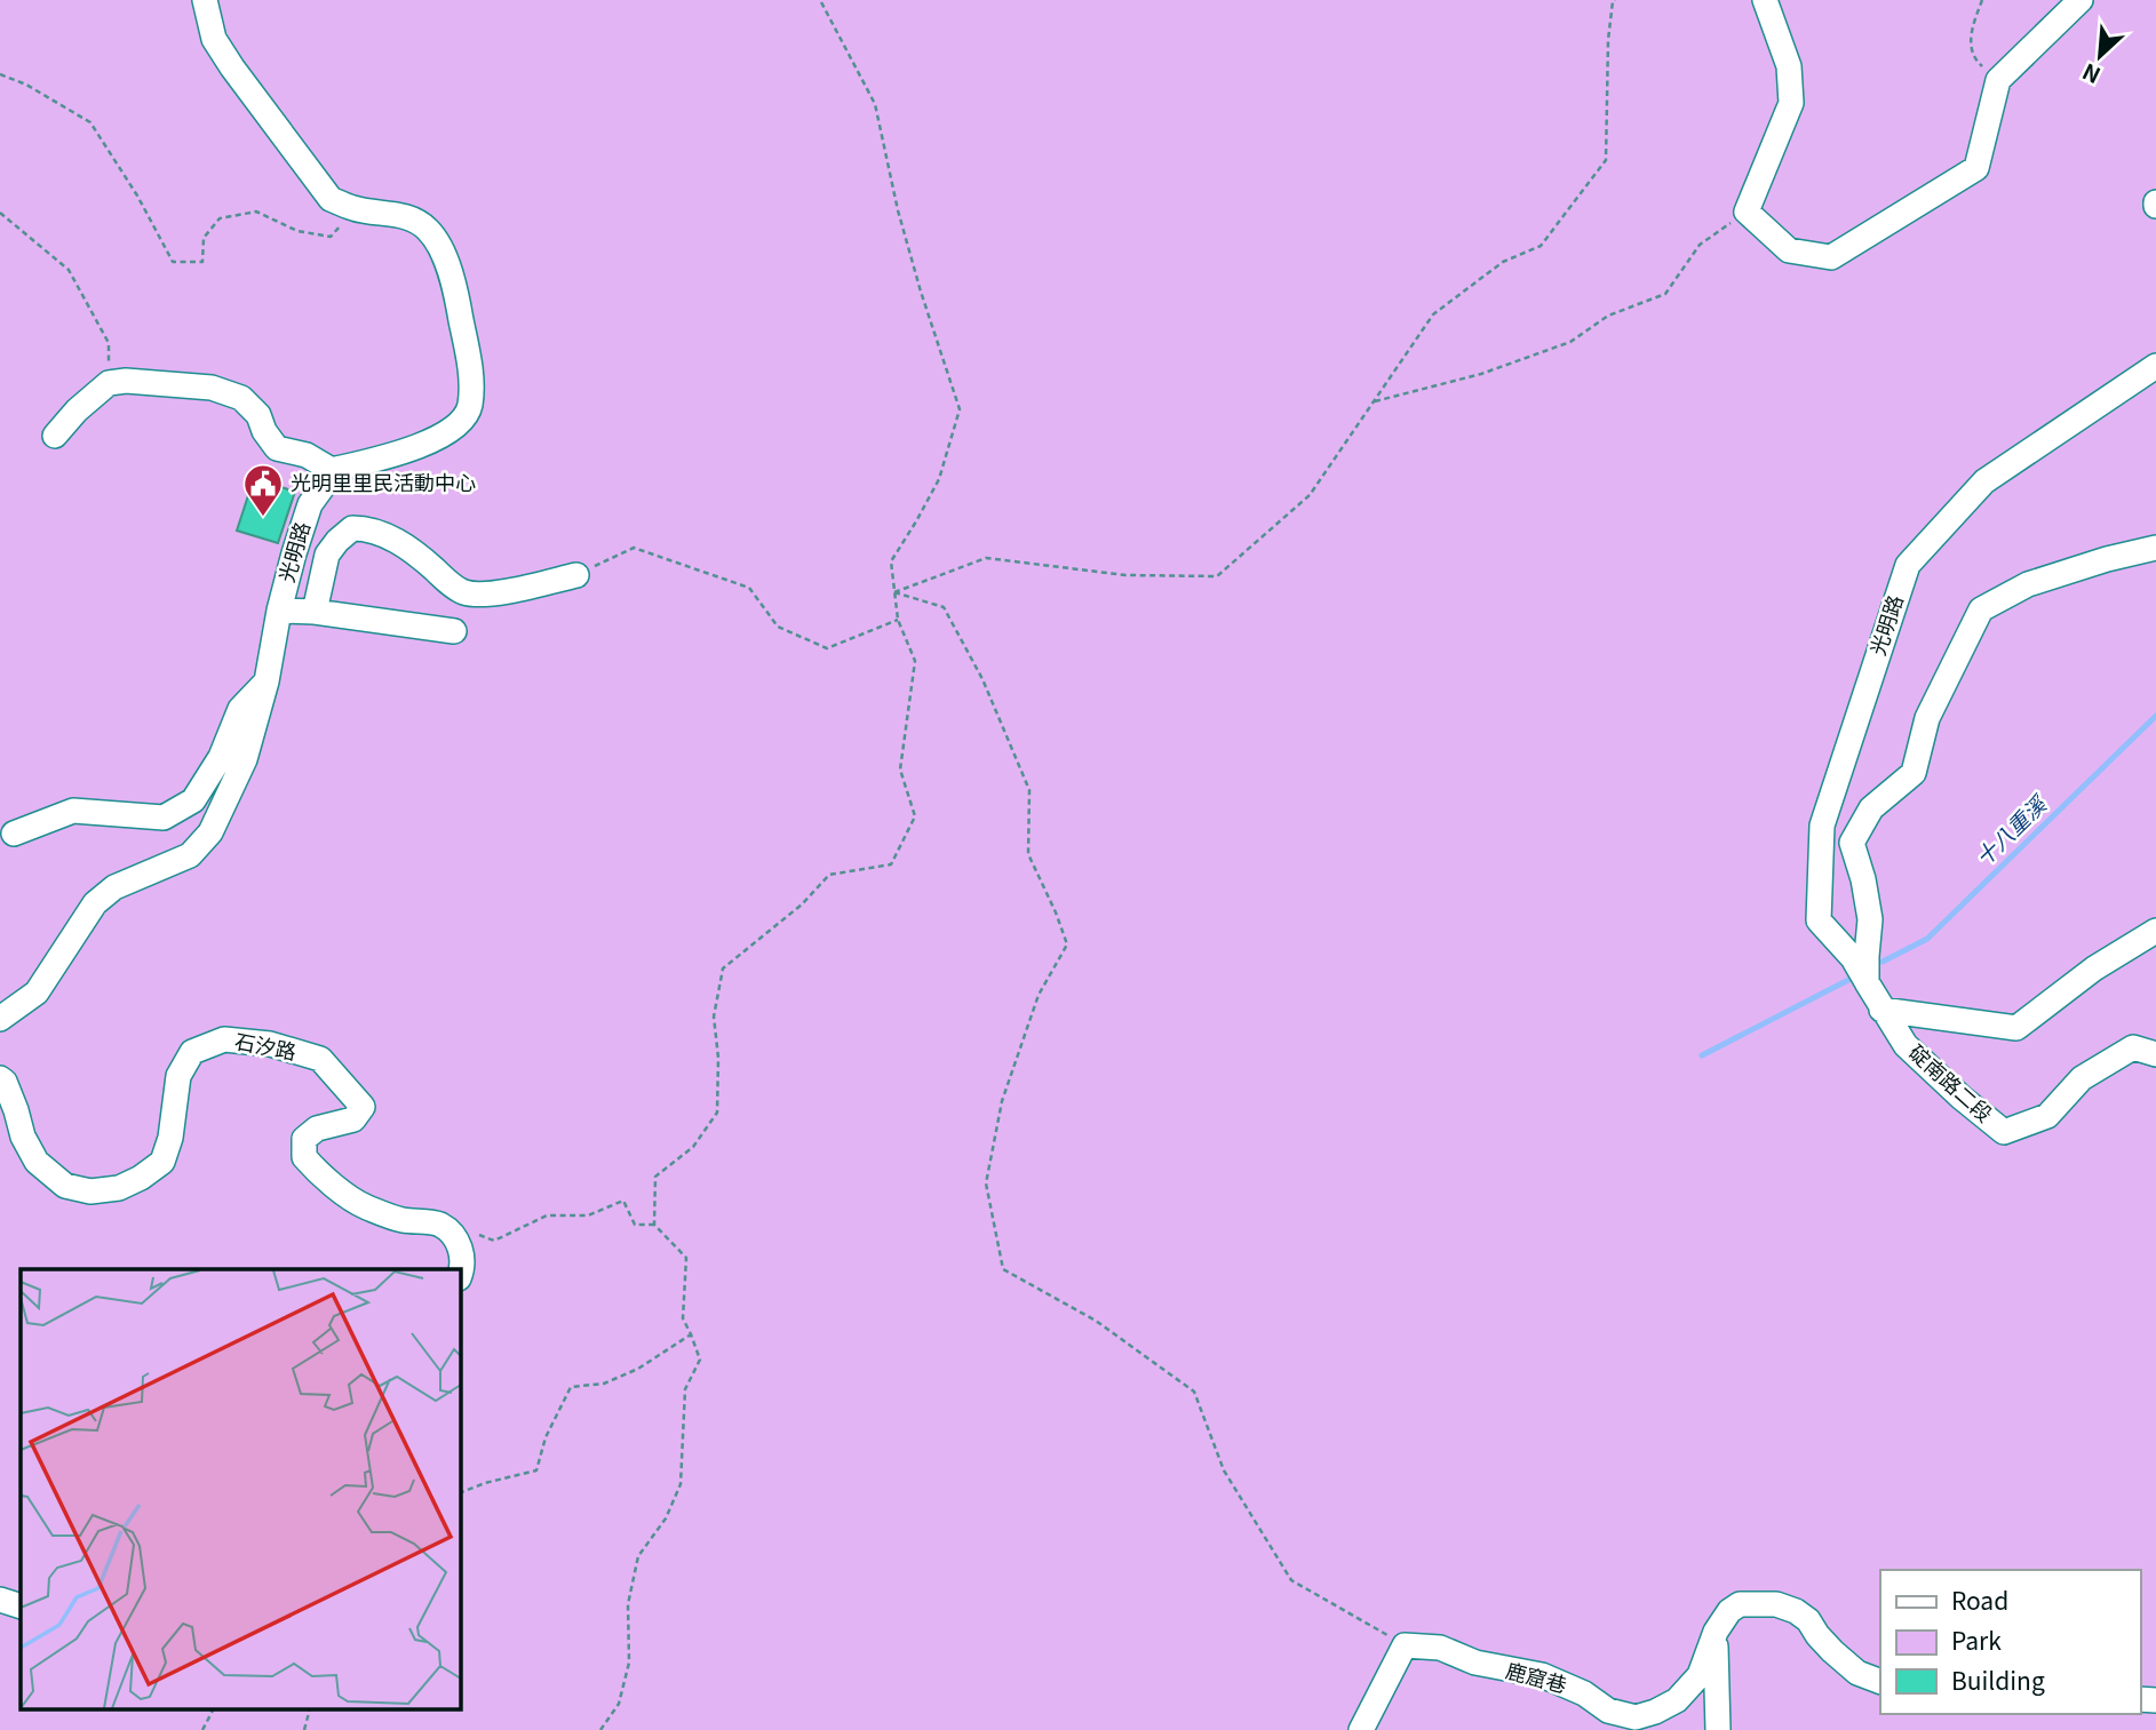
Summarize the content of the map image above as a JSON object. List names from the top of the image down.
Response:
{
  "streets": {
    "street": [
      "光明路",
      "石汐路",
      "碇南路二段",
      "鹿窟巷"
    ]
  },
  "crossings": [
    ["光明路", "碇南路二段"]
  ],
  "water": ["十八重溪"],
  "places": {
    "public building": ["光明里里民活動中心"]
  },
  "legend": ["Road", "Park", "Building"],
  "north": "bottom left"
}
